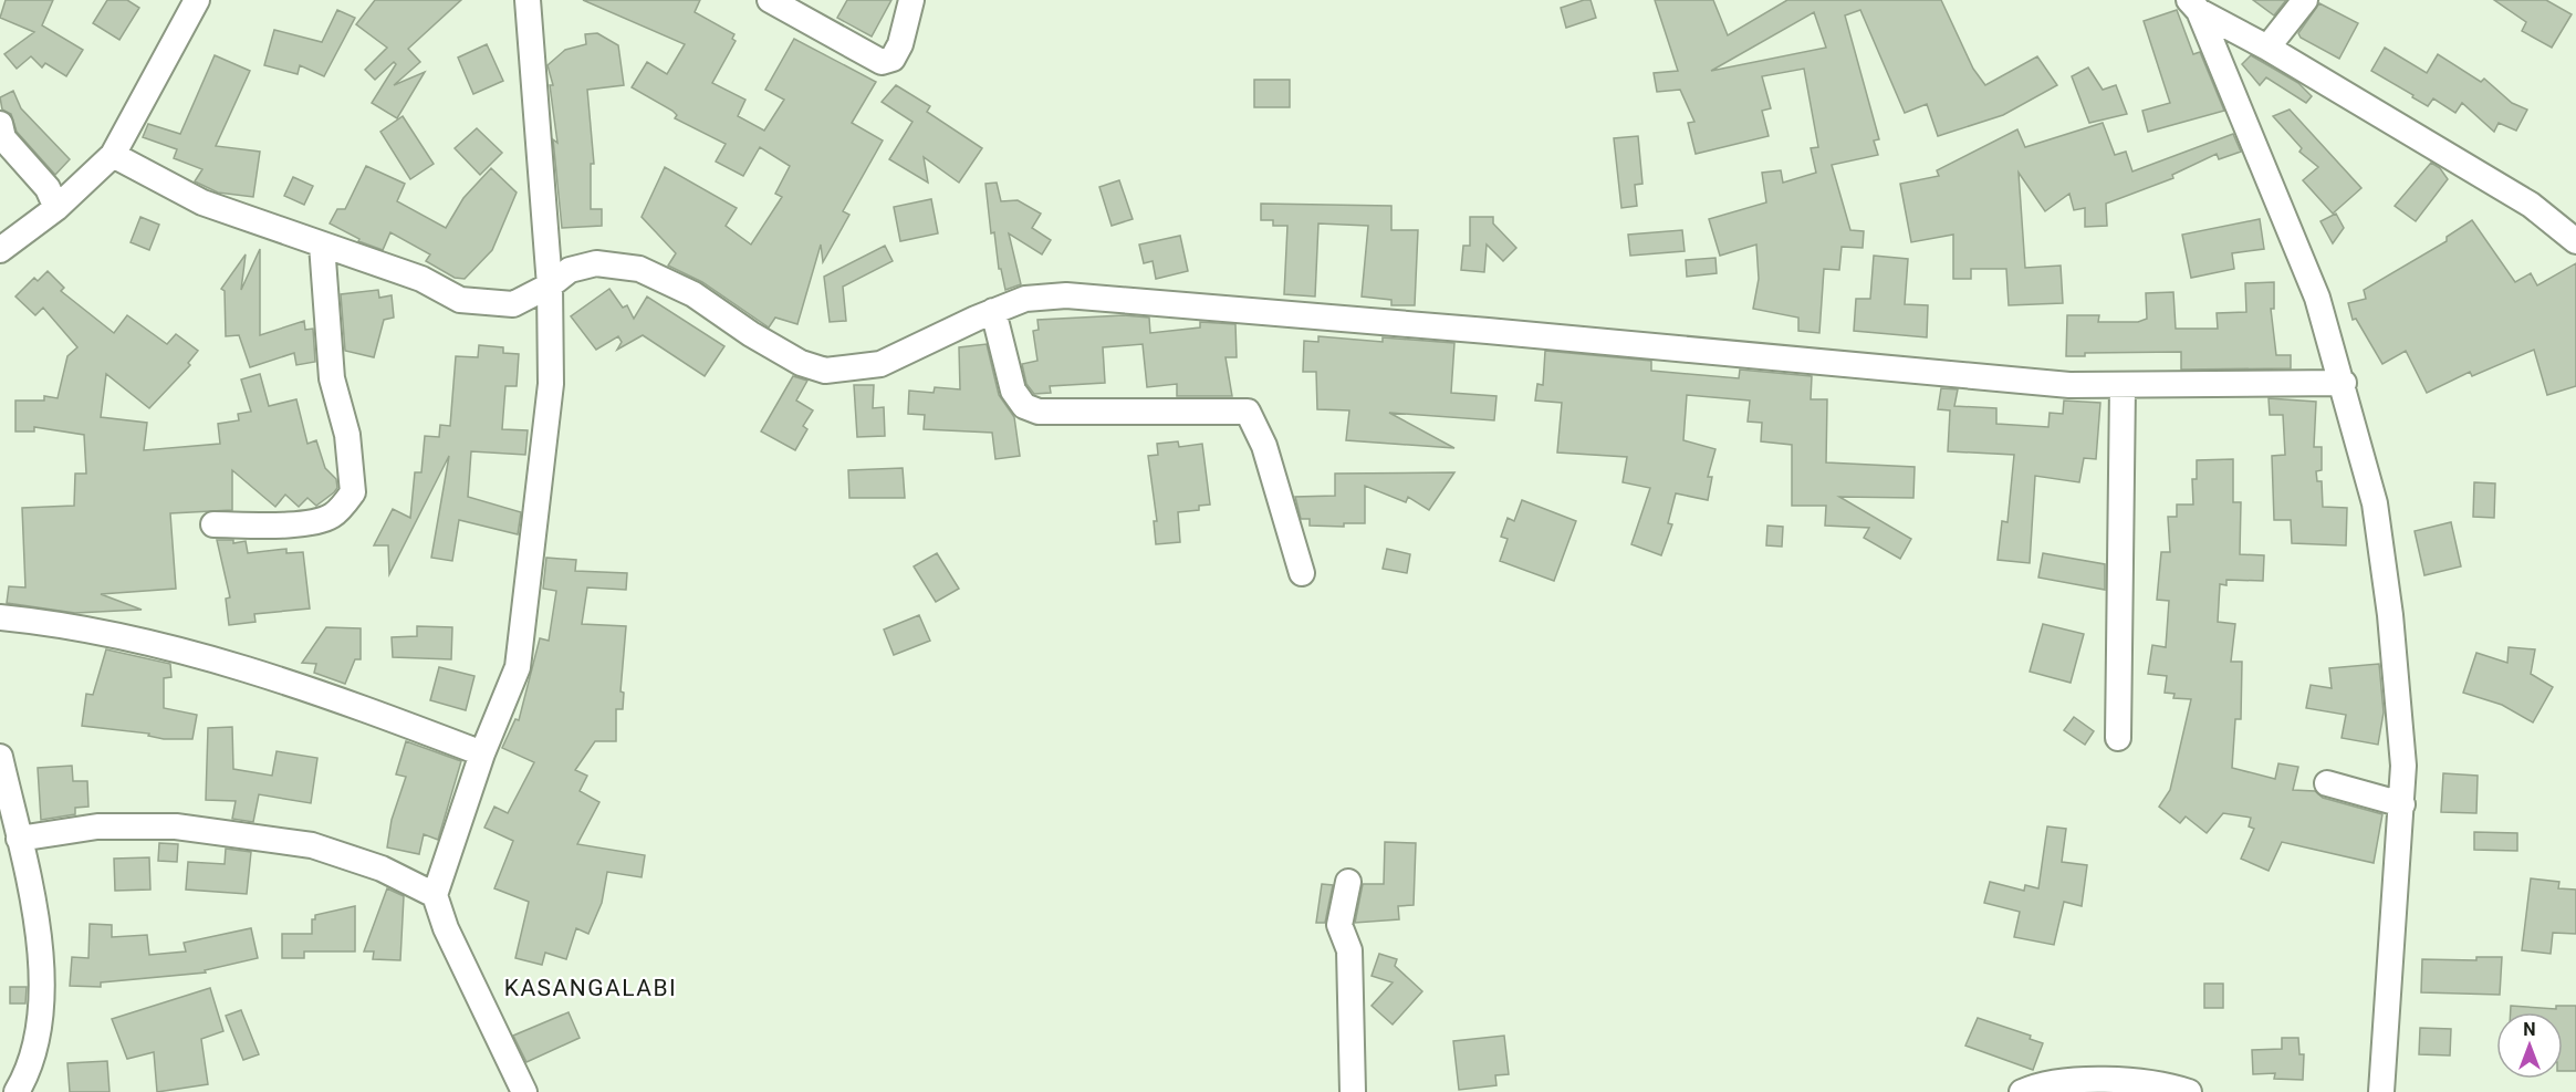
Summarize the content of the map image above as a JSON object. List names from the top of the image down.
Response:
{
  "districts": ["KASANGALABI"],
  "north": "top"
}
